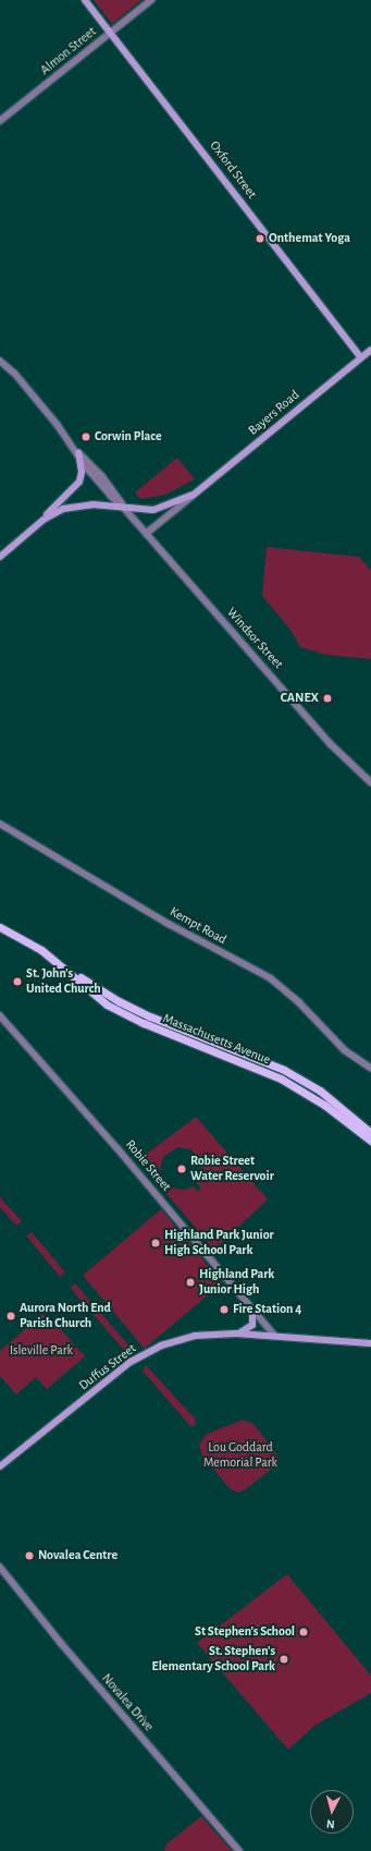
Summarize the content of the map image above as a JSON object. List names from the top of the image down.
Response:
{
  "streets": {
    "main road": [
      "Oxford Street",
      "Bayers Road",
      "Massachusetts Avenue",
      "Duffus Street"
    ],
    "street": [
      "Almon Street",
      "Windsor Street",
      "Kempt Road",
      "Robie Street",
      "Novalea Drive"
    ]
  },
  "crossings": [
    ["Almon Street", "Oxford Street"],
    ["Oxford Street", "Bayers Road"],
    ["Bayers Road", "Windsor Street"],
    ["Robie Street", "Duffus Street"]
  ],
  "parks": ["Isleville Park", "Lou Goddard Memorial Park"],
  "places": [
    "Onthemat Yoga",
    "Corwin Place",
    "CANEX",
    "St. John's United Church",
    "Robie Street Water Reservoir",
    "Highland Park Junior High School Park",
    "Highland Park Junior High",
    "Fire Station 4",
    "Aurora North End Parish Church",
    "Novalea Centre",
    "St Stephen's School",
    "St. Stephen's Elementary School Park"
  ],
  "north": "bottom"
}
